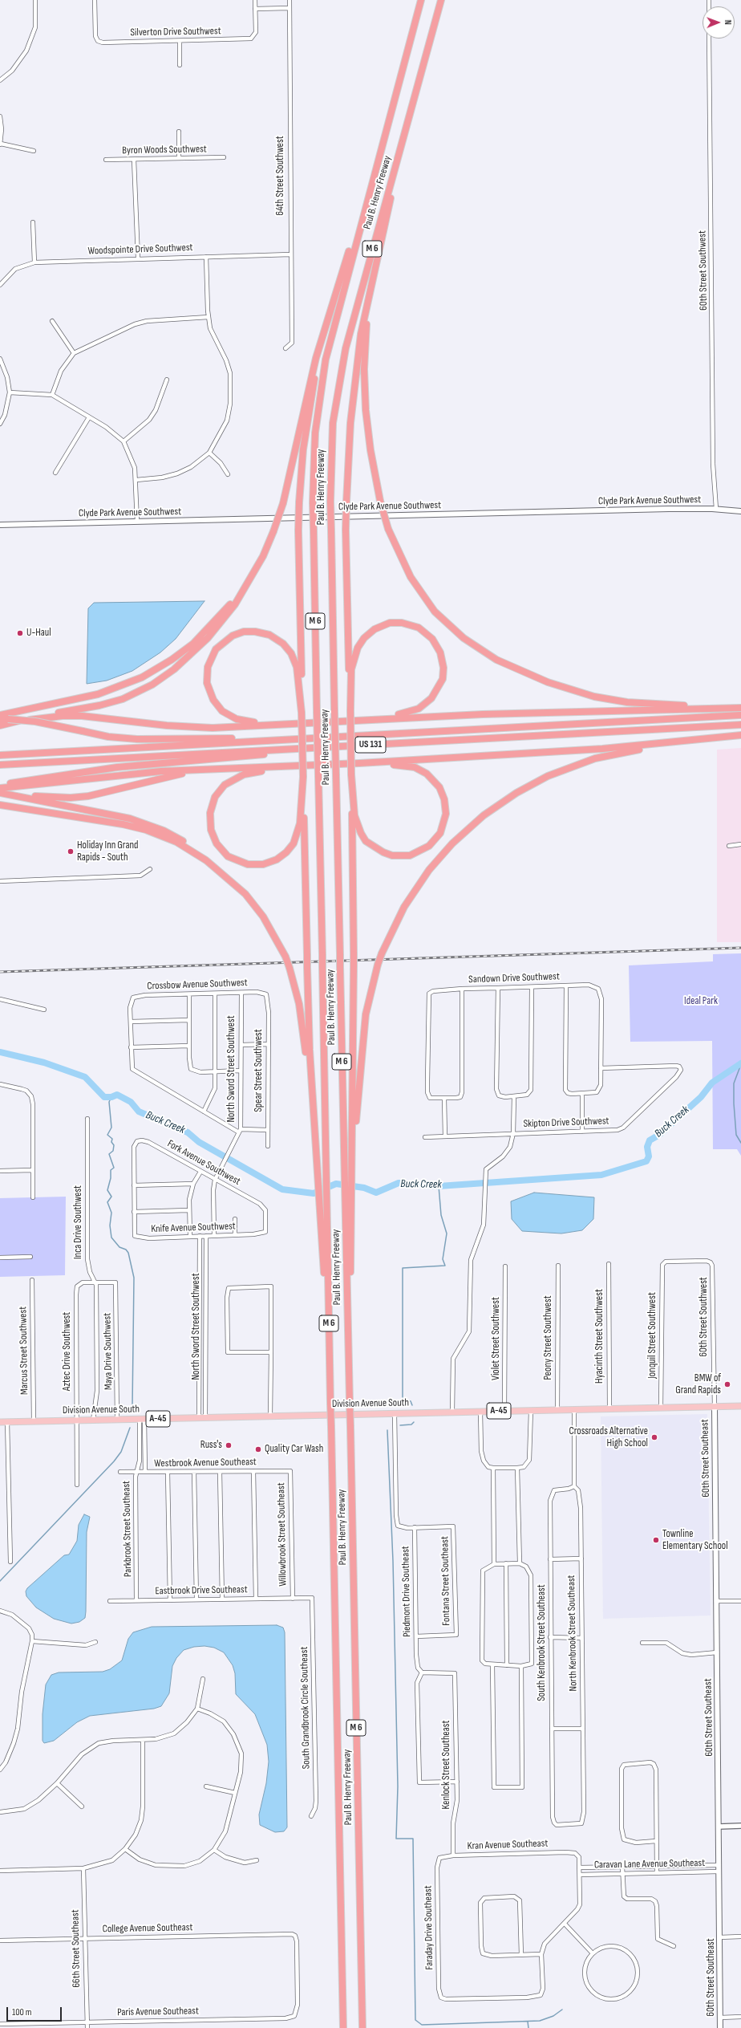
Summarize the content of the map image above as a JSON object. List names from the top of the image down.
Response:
{
  "streets": {
    "highway": ["Paul B. Henry Freeway", "M 6", "US 131"],
    "main road": [
      "Clyde Park Avenue Southwest",
      "Division Avenue South",
      "A-45",
      "60th Street Southeast"
    ],
    "street": [
      "Silverton Drive Southwest",
      "Byron Woods Southwest",
      "64th Street Southwest",
      "Woodspointe Drive Southwest",
      "60th Street Southwest",
      "Sandown Drive Southwest",
      "Crossbow Avenue Southwest",
      "North Sword Street Southwest",
      "Spear Street Southwest",
      "Skipton Drive Southwest",
      "Fork Avenue Southwest",
      "Inca Drive Southwest",
      "Knife Avenue Southwest",
      "Jonquil Street Southwest",
      "Hyacinth Street Southwest",
      "Peony Street Southwest",
      "Violet Street Southwest",
      "Marcus Street Southwest",
      "Aztec Drive Southwest",
      "Maya Drive Southwest",
      "Westbrook Avenue Southeast",
      "Parkbrook Street Southeast",
      "Willowbrook Street Southeast",
      "Fontana Street Southeast",
      "Eastbrook Drive Southeast",
      "Piedmont Drive Southeast",
      "North Kenbrook Street Southeast",
      "South Kenbrook Street Southeast",
      "South Grandbrook Circle Southeast",
      "Kenlock Street Southeast",
      "Kran Avenue Southeast",
      "Caravan Lane Avenue Southeast",
      "Faraday Drive Southeast",
      "College Avenue Southeast",
      "66th Street Southeast",
      "Paris Avenue Southeast"
    ]
  },
  "crossings": [
    ["64th Street Southwest", "Woodspointe Drive Southwest"],
    ["60th Street Southwest", "Clyde Park Avenue Southwest"],
    ["60th Street Southwest", "Jonquil Street Southwest"],
    ["60th Street Southwest", "Division Avenue South"],
    ["60th Street Southwest", "60th Street Southeast"],
    ["Sandown Drive Southwest", "Skipton Drive Southwest"],
    ["Crossbow Avenue Southwest", "North Sword Street Southwest"],
    ["Crossbow Avenue Southwest", "Spear Street Southwest"],
    ["North Sword Street Southwest", "Fork Avenue Southwest"],
    ["North Sword Street Southwest", "Knife Avenue Southwest"],
    ["North Sword Street Southwest", "Division Avenue South"],
    ["Fork Avenue Southwest", "Knife Avenue Southwest"],
    ["Inca Drive Southwest", "Aztec Drive Southwest"],
    ["Inca Drive Southwest", "Maya Drive Southwest"],
    ["Inca Drive Southwest", "Division Avenue South"],
    ["Jonquil Street Southwest", "Division Avenue South"],
    ["Hyacinth Street Southwest", "Division Avenue South"],
    ["Peony Street Southwest", "Division Avenue South"],
    ["Violet Street Southwest", "Division Avenue South"],
    ["Marcus Street Southwest", "Division Avenue South"],
    ["Aztec Drive Southwest", "Maya Drive Southwest"],
    ["Aztec Drive Southwest", "Division Avenue South"],
    ["Maya Drive Southwest", "Division Avenue South"],
    ["Division Avenue South", "60th Street Southeast"],
    ["Division Avenue South", "Parkbrook Street Southeast"],
    ["Division Avenue South", "North Kenbrook Street Southeast"],
    ["60th Street Southeast", "Caravan Lane Avenue Southeast"],
    ["Westbrook Avenue Southeast", "Parkbrook Street Southeast"],
    ["Westbrook Avenue Southeast", "Willowbrook Street Southeast"],
    ["Parkbrook Street Southeast", "Eastbrook Drive Southeast"],
    ["Willowbrook Street Southeast", "Eastbrook Drive Southeast"],
    ["Fontana Street Southeast", "Piedmont Drive Southeast"],
    ["Eastbrook Drive Southeast", "South Grandbrook Circle Southeast"],
    ["Piedmont Drive Southeast", "Kenlock Street Southeast"],
    ["North Kenbrook Street Southeast", "South Kenbrook Street Southeast"],
    ["Kenlock Street Southeast", "Kran Avenue Southeast"],
    ["Kran Avenue Southeast", "Caravan Lane Avenue Southeast"],
    ["Kran Avenue Southeast", "Faraday Drive Southeast"],
    ["College Avenue Southeast", "66th Street Southeast"],
    ["College Avenue Southeast", "Paris Avenue Southeast"],
    ["66th Street Southeast", "Paris Avenue Southeast"]
  ],
  "water": ["Buck Creek"],
  "parks": ["Ideal Park"],
  "places": [
    "U-Haul",
    "Holiday Inn Grand Rapids - South",
    "BMW of Grand Rapids",
    "Crossroads Alternative High School",
    "Russ's",
    "Quality Car Wash",
    "Townline Elementary School"
  ],
  "scale_bar": "100 m",
  "north": "right"
}
